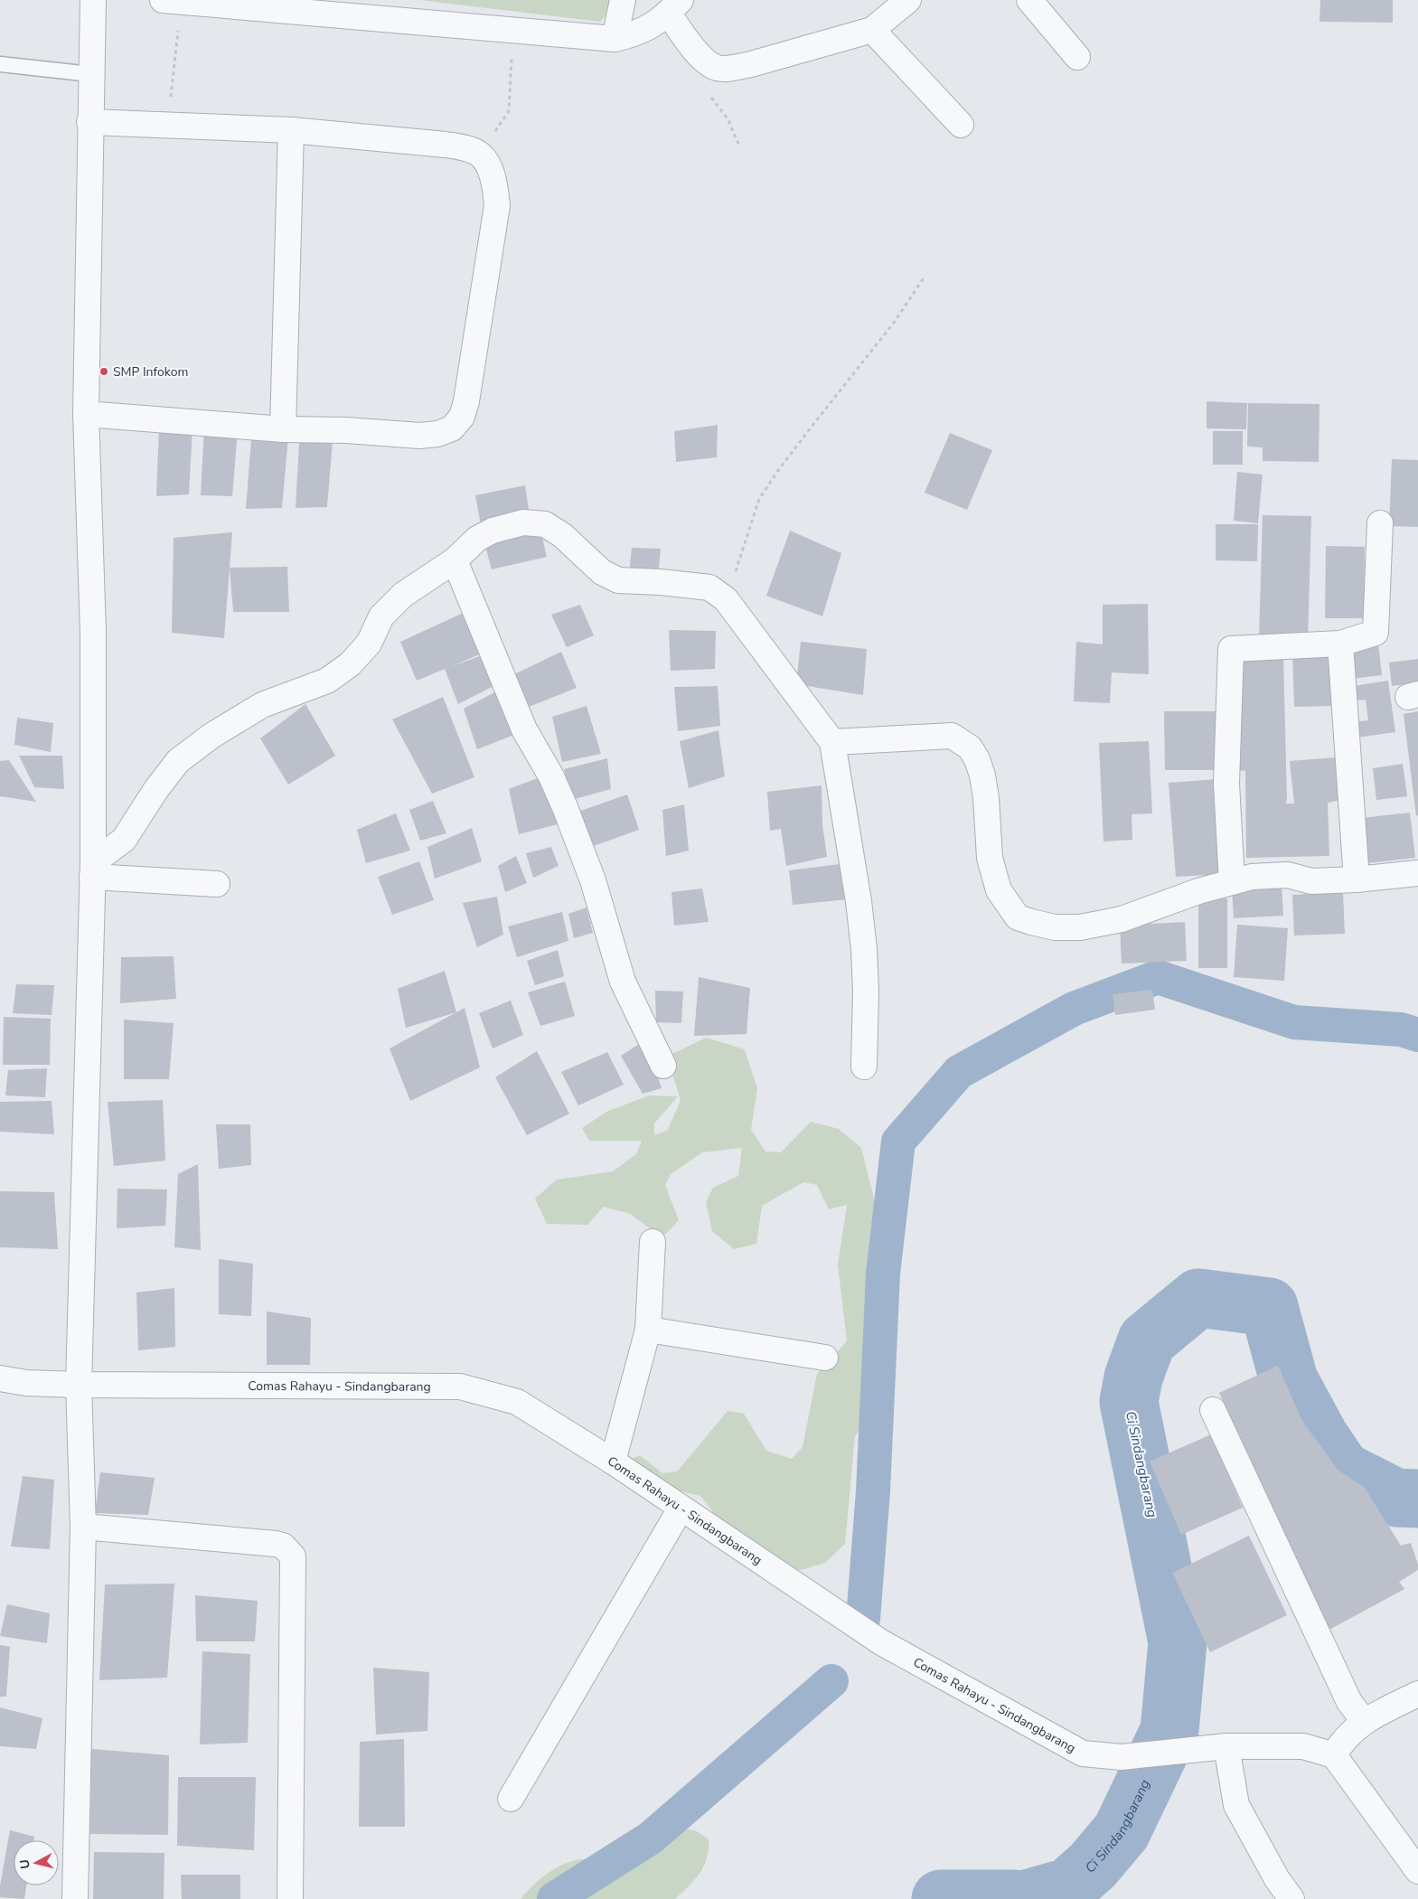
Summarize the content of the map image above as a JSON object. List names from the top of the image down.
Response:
{
  "streets": {
    "street": ["Comas Rahayu - Sindangbarang"]
  },
  "water": ["Ci Sindangbarang"],
  "places": ["SMP Infokom"],
  "north": "left"
}
